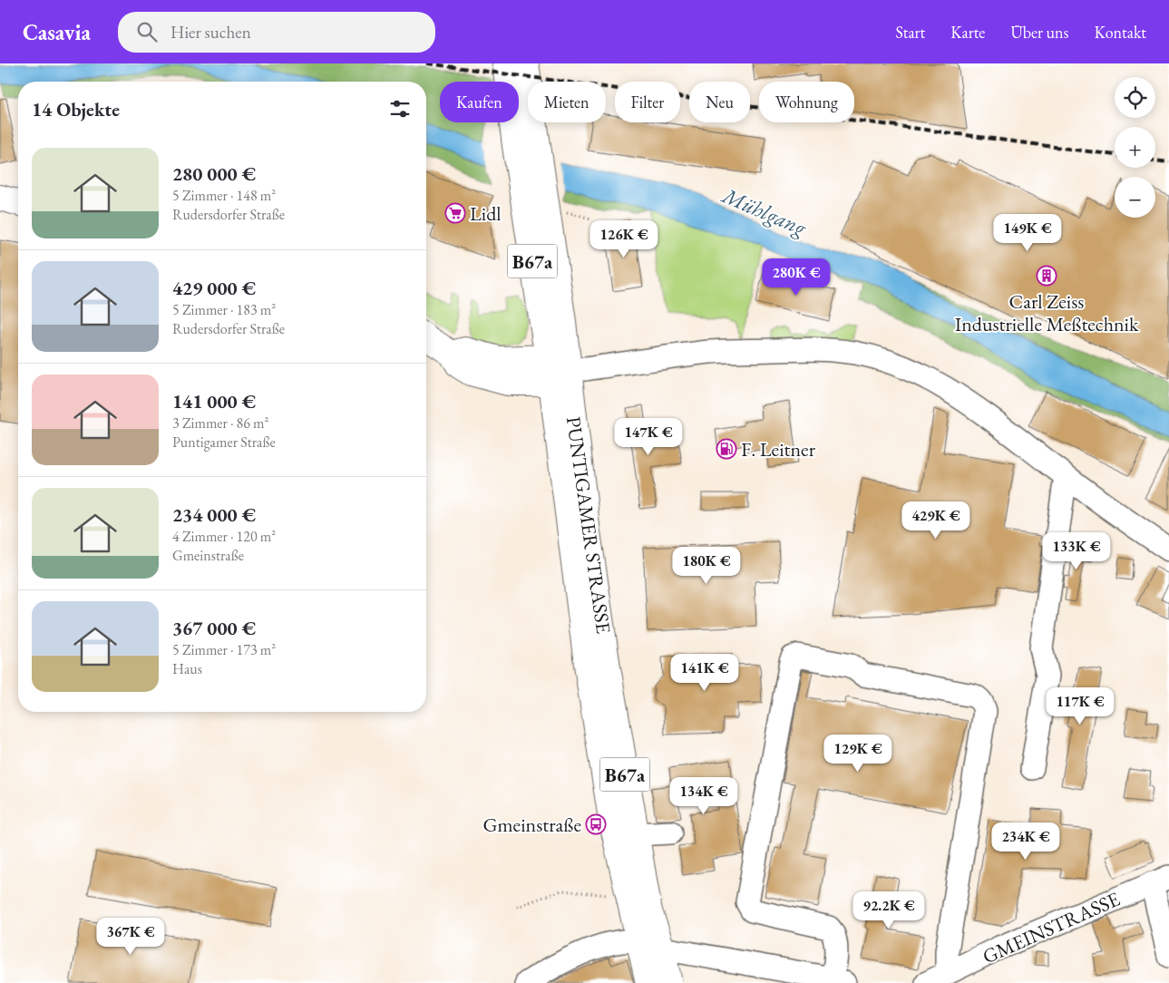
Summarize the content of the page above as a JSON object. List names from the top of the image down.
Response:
{
  "streets": {
    "main road": ["B67a", "PUNTIGAMER STRASSE"],
    "street": ["GMEINSTRASSE"]
  },
  "water": ["Mühlgang"],
  "places": {
    "supermarket": ["Lidl"],
    "building": ["Carl Zeiss Industrielle Meßtechnik"],
    "fuel station": ["F. Leitner"],
    "bus stop": ["Gmeinstraße"]
  },
  "page": {
    "header": "Casavia",
    "search": "Hier suchen",
    "nav": [
      "Start",
      "Karte",
      "Über uns",
      "Kontakt"
    ],
    "map_buttons": ["+", "−"],
    "chip": [
      "Kaufen",
      "Mieten",
      "Filter",
      "Neu",
      "Wohnung"
    ],
    "heading": "14 Objekte",
    "list": [
      {
        "name": "280 000 €",
        "note": "5 Zimmer · 148 m² · Rudersdorfer Straße"
      },
      {
        "name": "429 000 €",
        "note": "5 Zimmer · 183 m² · Rudersdorfer Straße"
      },
      {
        "name": "141 000 €",
        "note": "3 Zimmer · 86 m² · Puntigamer Straße"
      },
      {
        "name": "234 000 €",
        "note": "4 Zimmer · 120 m² · Gmeinstraße"
      },
      {
        "name": "367 000 €",
        "note": "5 Zimmer · 173 m² · Haus"
      }
    ],
    "price": [
      "149K €",
      "126K €",
      "280K €",
      "147K €",
      "429K €",
      "133K €",
      "180K €",
      "141K €",
      "117K €",
      "129K €",
      "134K €",
      "234K €",
      "92.2K €",
      "367K €"
    ]
  }
}
